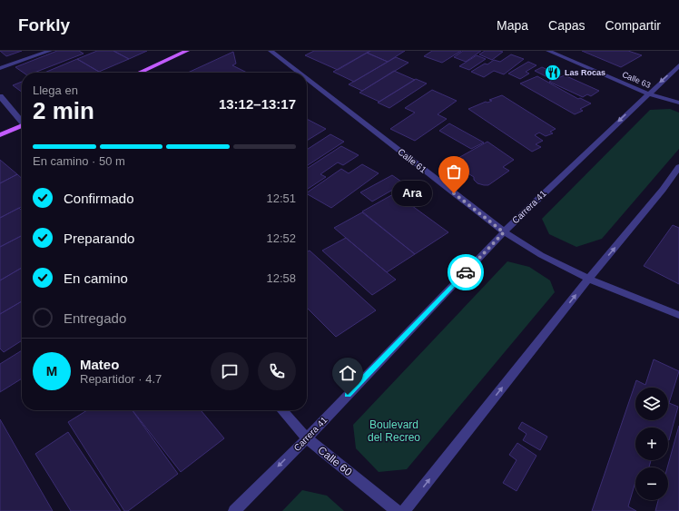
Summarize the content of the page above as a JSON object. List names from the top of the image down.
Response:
{
  "streets": {
    "street": [
      "Calle 63",
      "Calle 61",
      "Carrera 41",
      "Calle 60"
    ]
  },
  "crossings": [
    ["Calle 63", "Carrera 41"],
    ["Calle 61", "Carrera 41"],
    ["Carrera 41", "Calle 60"]
  ],
  "one_way": ["Carrera 41"],
  "parks": ["Boulevard del Recreo"],
  "places": {
    "restaurant": ["Las Rocas"],
    "other": ["Ara"]
  },
  "page": {
    "header": "Forkly",
    "nav": ["Mapa", "Capas", "Compartir"],
    "heading": ["2 min", "Llega en", "13:12–13:17"],
    "panel": ["Mateo", "Repartidor · 4.7"],
    "bar": "En camino · 50 m",
    "list": [
      ["Confirmado", "12:51"],
      ["Preparando", "12:52"],
      ["En camino", "12:58"],
      "Entregado"
    ],
    "bubble": "Ara",
    "round": "M",
    "map_buttons": ["+", "−"]
  }
}
